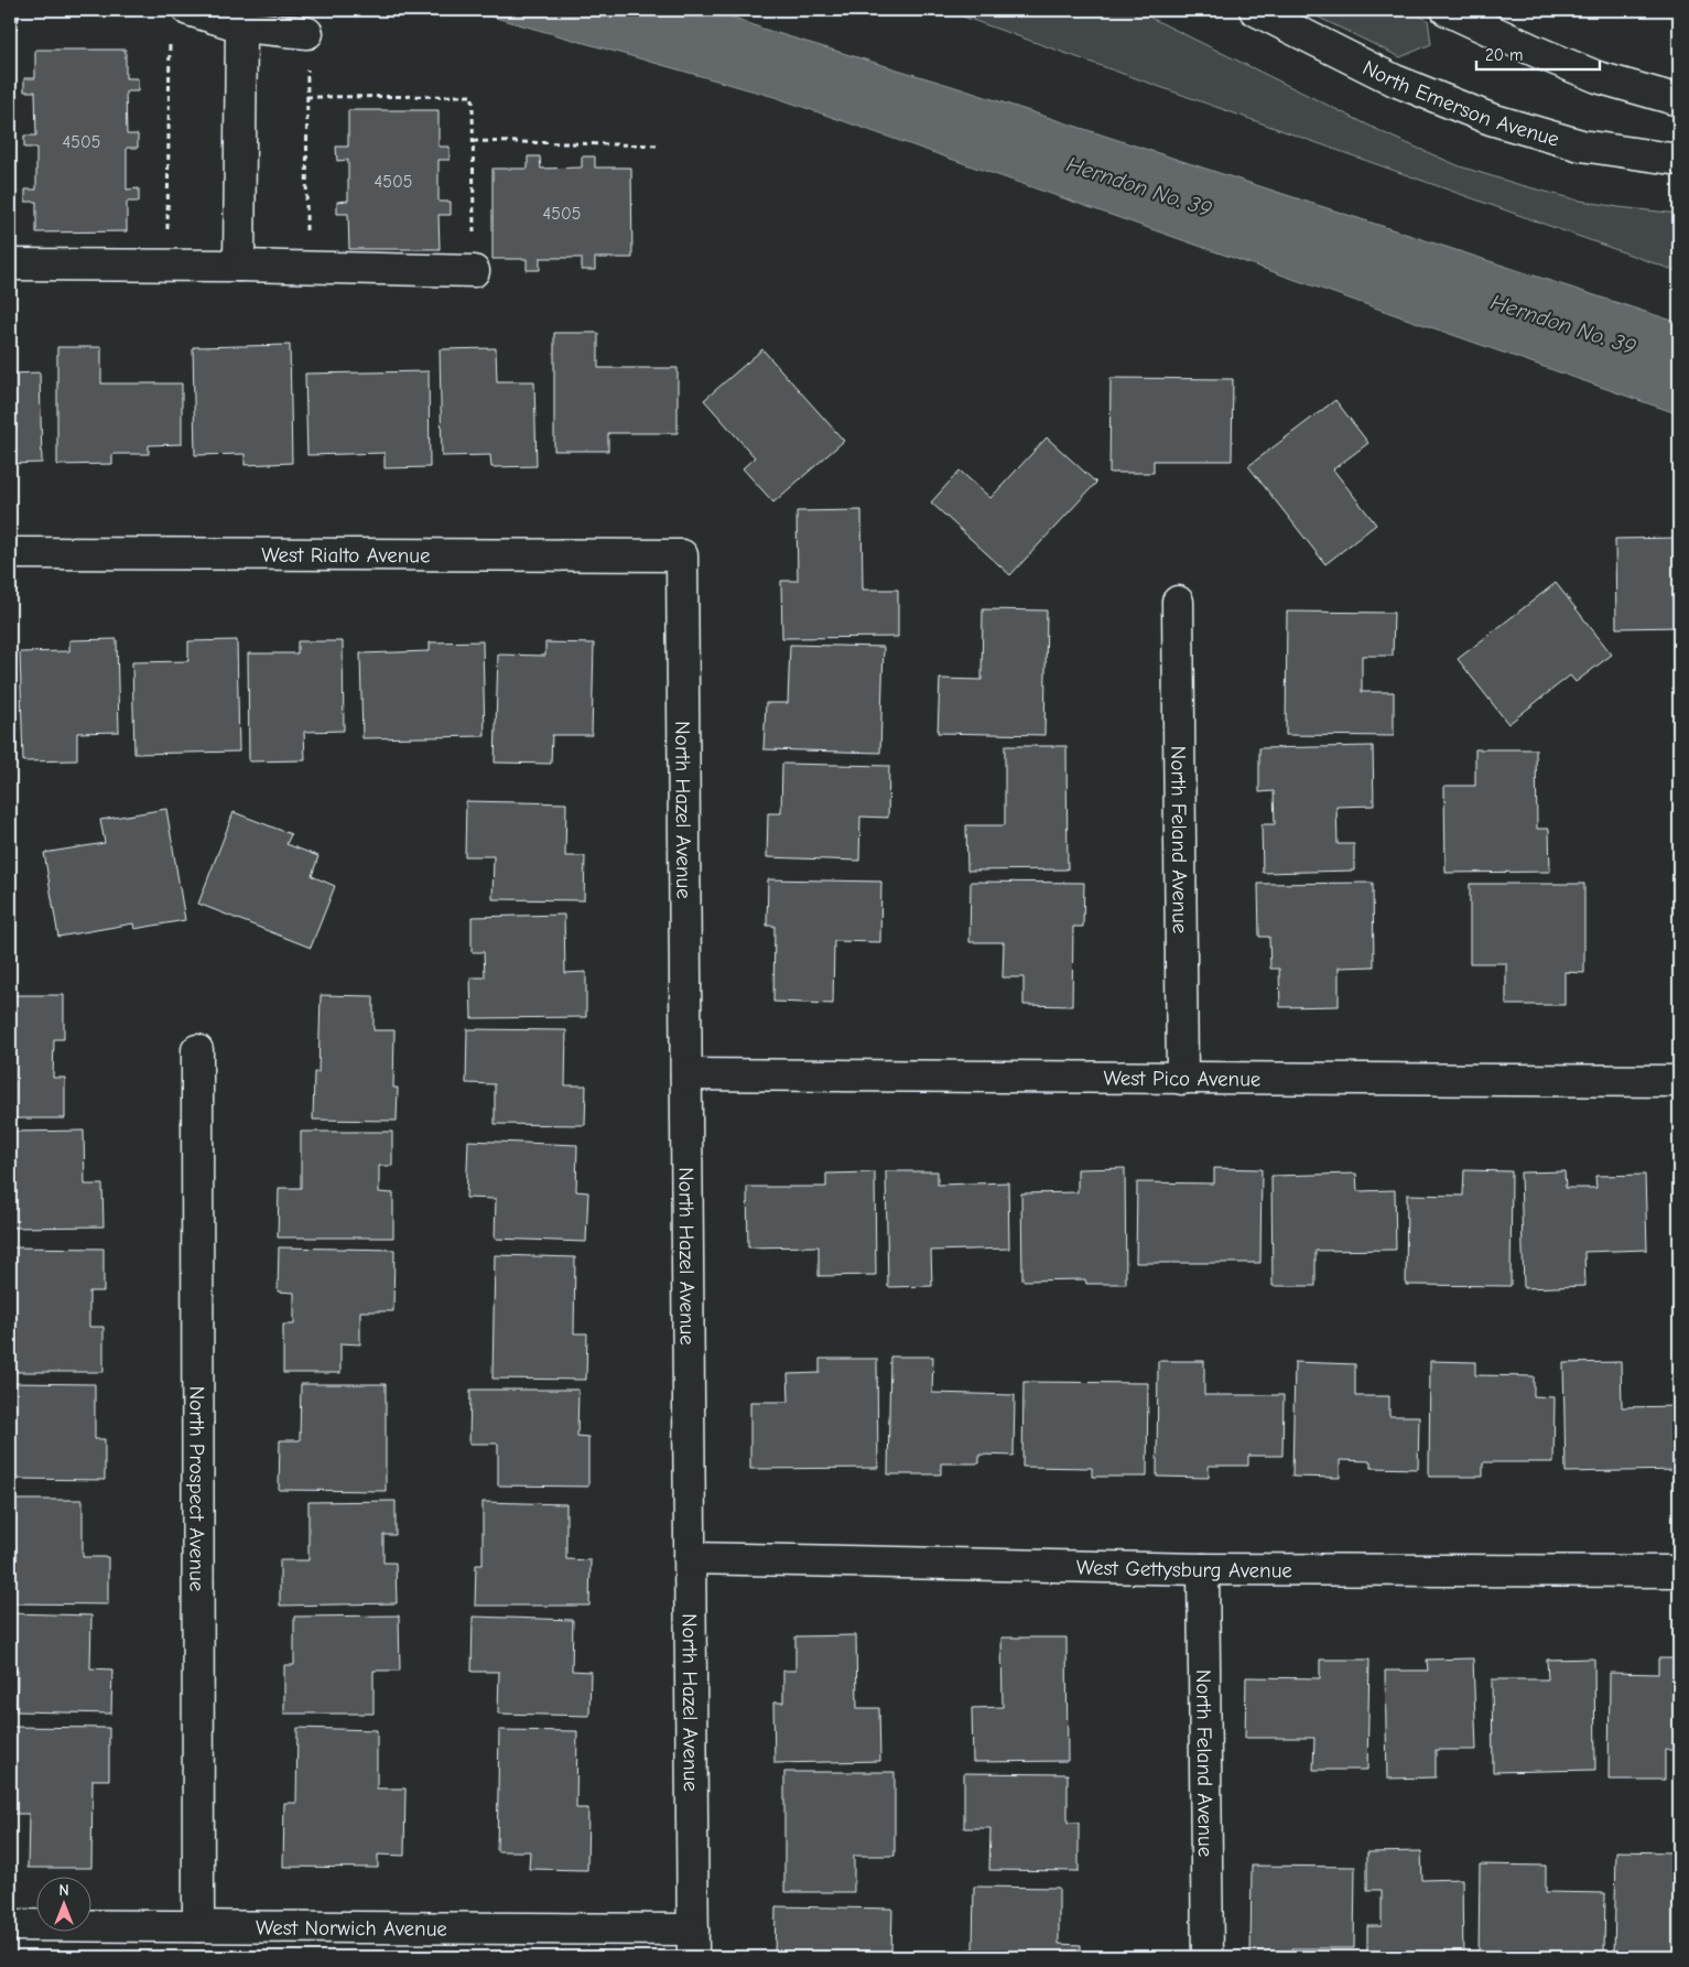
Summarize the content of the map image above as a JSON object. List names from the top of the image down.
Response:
{
  "streets": {
    "street": [
      "North Emerson Avenue",
      "West Rialto Avenue",
      "North Hazel Avenue",
      "North Feland Avenue",
      "West Pico Avenue",
      "North Prospect Avenue",
      "West Gettysburg Avenue",
      "West Norwich Avenue"
    ]
  },
  "crossings": [
    ["West Rialto Avenue", "North Hazel Avenue"],
    ["North Hazel Avenue", "West Pico Avenue"],
    ["North Hazel Avenue", "West Gettysburg Avenue"],
    ["North Hazel Avenue", "West Norwich Avenue"],
    ["North Feland Avenue", "West Pico Avenue"],
    ["North Feland Avenue", "West Gettysburg Avenue"],
    ["North Prospect Avenue", "West Norwich Avenue"]
  ],
  "water": ["Herndon No. 39"],
  "house_numbers": ["4505", "4505", "4505"],
  "scale_bar": "20 m",
  "north": "top"
}
